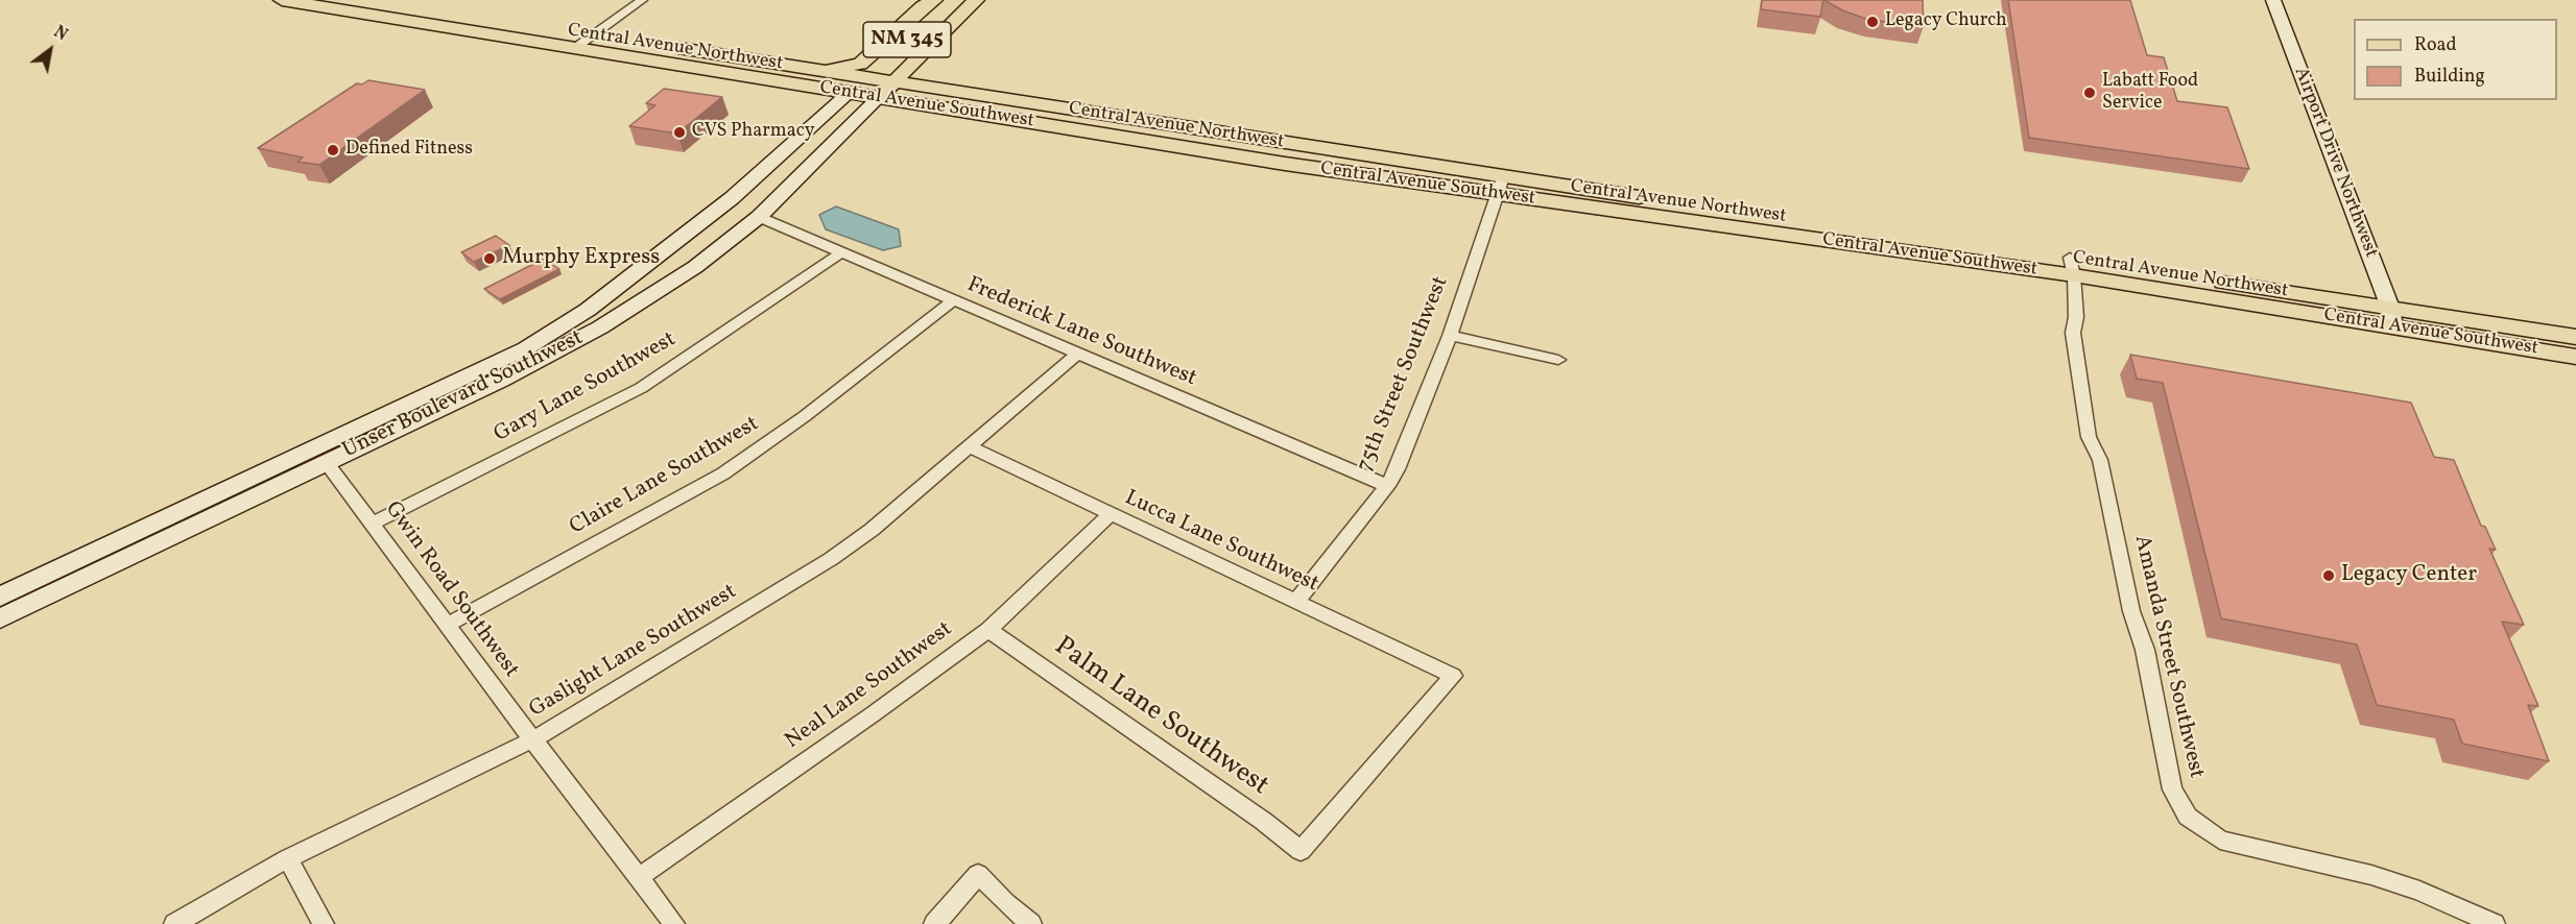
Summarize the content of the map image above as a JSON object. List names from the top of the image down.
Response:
{
  "streets": {
    "main road": [
      "NM 345",
      "Central Avenue Northwest",
      "Central Avenue Southwest",
      "Airport Drive Northwest",
      "Unser Boulevard Southwest"
    ],
    "street": [
      "Frederick Lane Southwest",
      "75th Street Southwest",
      "Gary Lane Southwest",
      "Claire Lane Southwest",
      "Lucca Lane Southwest",
      "Gwin Road Southwest",
      "Gaslight Lane Southwest",
      "Amanda Street Southwest",
      "Neal Lane Southwest",
      "Palm Lane Southwest"
    ]
  },
  "crossings": [
    ["NM 345", "Central Avenue Northwest"],
    ["NM 345", "Central Avenue Southwest"],
    ["NM 345", "Unser Boulevard Southwest"],
    ["Central Avenue Northwest", "Central Avenue Southwest"],
    ["Central Avenue Northwest", "75th Street Southwest"],
    ["Central Avenue Southwest", "Airport Drive Northwest"],
    ["Central Avenue Southwest", "75th Street Southwest"],
    ["Central Avenue Southwest", "Unser Boulevard Southwest"],
    ["Central Avenue Southwest", "Amanda Street Southwest"],
    ["Frederick Lane Southwest", "75th Street Southwest"],
    ["Frederick Lane Southwest", "Gary Lane Southwest"],
    ["Frederick Lane Southwest", "Unser Boulevard Southwest"],
    ["Frederick Lane Southwest", "Claire Lane Southwest"],
    ["Frederick Lane Southwest", "Gaslight Lane Southwest"],
    ["75th Street Southwest", "Lucca Lane Southwest"],
    ["Gary Lane Southwest", "Gwin Road Southwest"],
    ["Unser Boulevard Southwest", "Gwin Road Southwest"],
    ["Claire Lane Southwest", "Gwin Road Southwest"],
    ["Lucca Lane Southwest", "Gaslight Lane Southwest"],
    ["Lucca Lane Southwest", "Neal Lane Southwest"],
    ["Lucca Lane Southwest", "Palm Lane Southwest"],
    ["Gwin Road Southwest", "Gaslight Lane Southwest"],
    ["Gwin Road Southwest", "Neal Lane Southwest"],
    ["Neal Lane Southwest", "Palm Lane Southwest"]
  ],
  "places": [
    "Legacy Church",
    "Labatt Food Service",
    "CVS Pharmacy",
    "Defined Fitness",
    "Murphy Express",
    "Legacy Center"
  ],
  "legend": ["Road", "Building"],
  "north": "top right"
}
